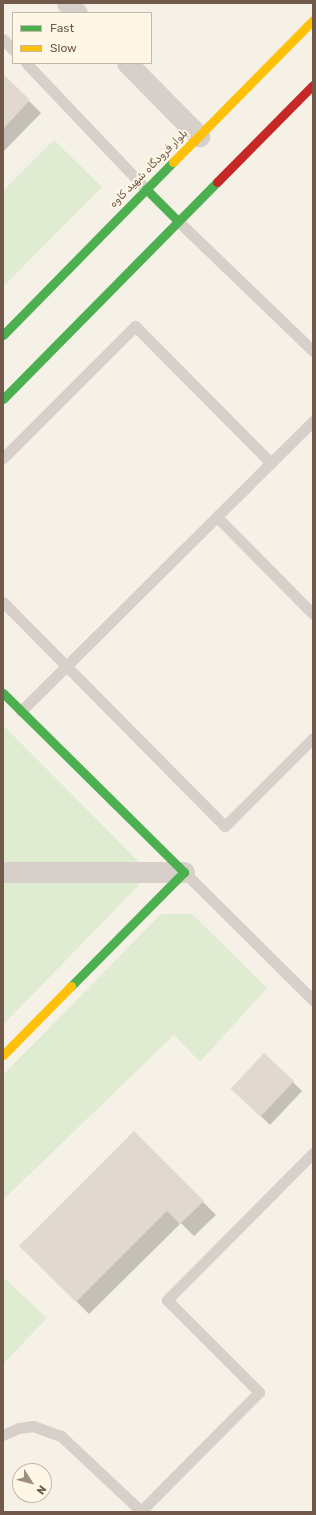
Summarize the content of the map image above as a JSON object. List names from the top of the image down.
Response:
{
  "streets": {
    "main road": ["بلوار فرودگاه شهید کاوه"]
  },
  "legend": ["Fast", "Slow"],
  "north": "bottom right"
}
